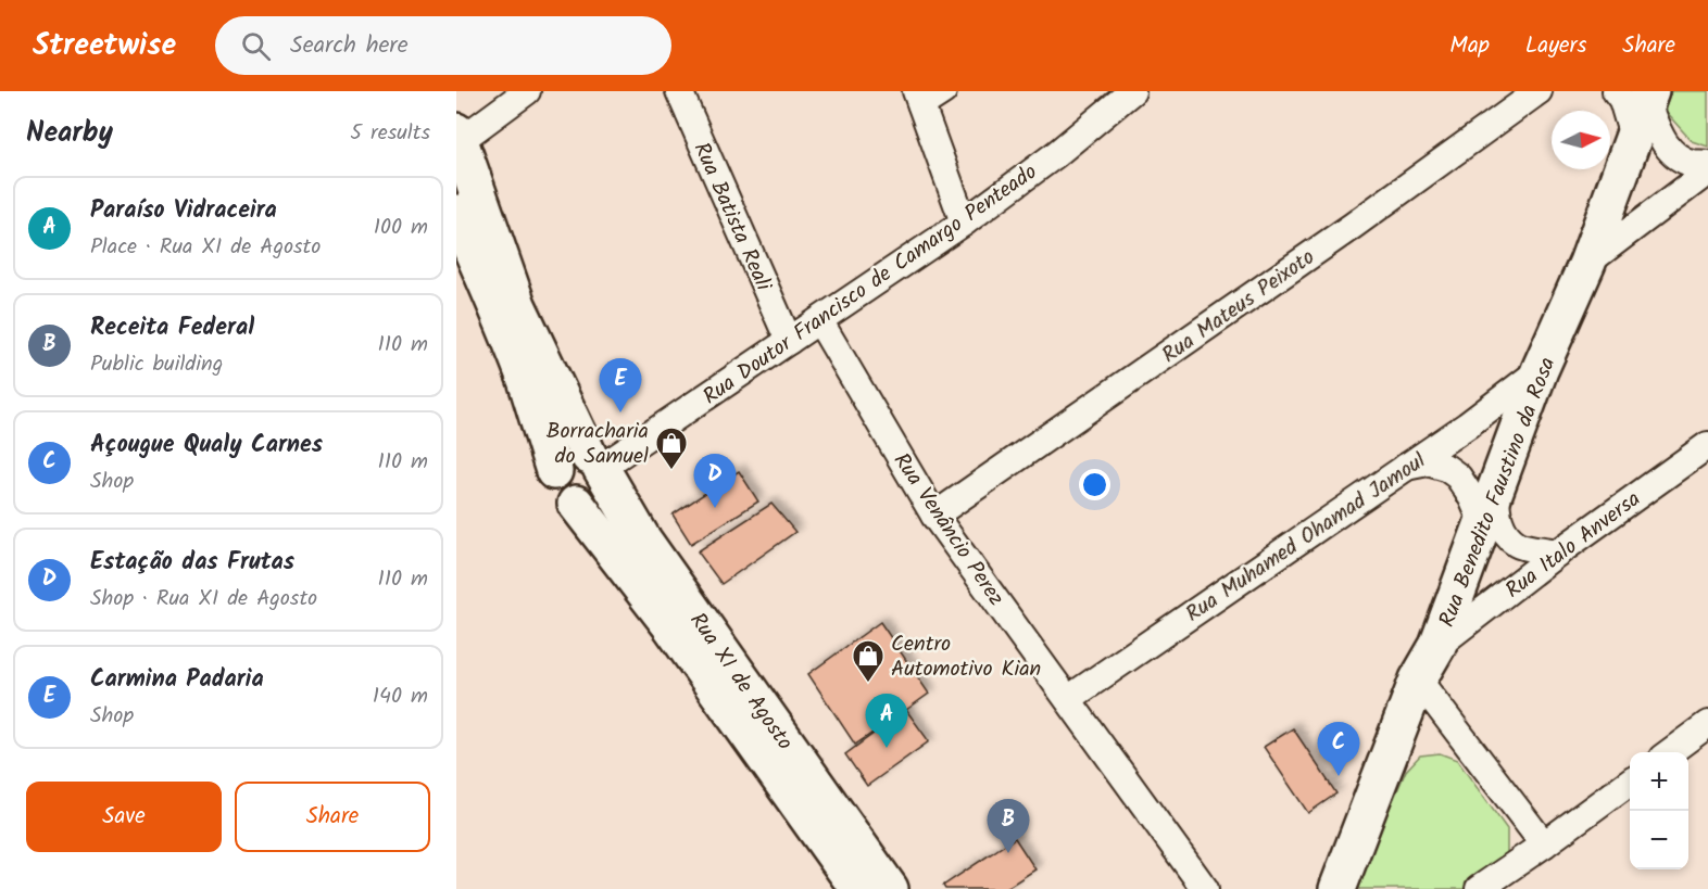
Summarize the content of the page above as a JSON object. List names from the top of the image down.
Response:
{
  "streets": {
    "main road": ["Rua Benedito Faustino da Rosa", "Rua XI de Agosto"],
    "street": [
      "Rua Batista Reali",
      "Rua Doutor Francisco de Camargo Penteado",
      "Rua Mateus Peixoto",
      "Rua Venâncio Perez",
      "Rua Muhamed Ohamad Jamoul",
      "Rua Italo Anversa"
    ]
  },
  "crossings": [
    ["Rua Batista Reali", "Rua Doutor Francisco de Camargo Penteado"],
    ["Rua Doutor Francisco de Camargo Penteado", "Rua Venâncio Perez"],
    ["Rua Doutor Francisco de Camargo Penteado", "Rua XI de Agosto"],
    ["Rua Mateus Peixoto", "Rua Venâncio Perez"],
    ["Rua Benedito Faustino da Rosa", "Rua Muhamed Ohamad Jamoul"],
    ["Rua Benedito Faustino da Rosa", "Rua Italo Anversa"],
    ["Rua Venâncio Perez", "Rua Muhamed Ohamad Jamoul"]
  ],
  "places": {
    "shop": ["Borracharia do Samuel", "Centro Automotivo Kian"]
  },
  "north": "right",
  "page": {
    "header": "Streetwise",
    "search": "Search here",
    "nav": ["Map", "Layers", "Share"],
    "heading": ["Nearby", "5 results"],
    "list": [
      {
        "mark": "A",
        "name": "Paraíso Vidraceira",
        "note": "Place · Rua XI de Agosto",
        "value": "100 m"
      },
      {
        "mark": "B",
        "name": "Receita Federal",
        "note": "Public building",
        "value": "110 m"
      },
      {
        "mark": "C",
        "name": "Açougue Qualy Carnes",
        "note": "Shop",
        "value": "110 m"
      },
      {
        "mark": "D",
        "name": "Estação das Frutas",
        "note": "Shop · Rua XI de Agosto",
        "value": "110 m"
      },
      {
        "mark": "E",
        "name": "Carmina Padaria",
        "note": "Shop",
        "value": "140 m"
      }
    ],
    "pins": [
      "E",
      "D",
      "A",
      "C",
      "B"
    ],
    "map_buttons": ["+", "−"],
    "buttons": ["Save", "Share"]
  }
}
